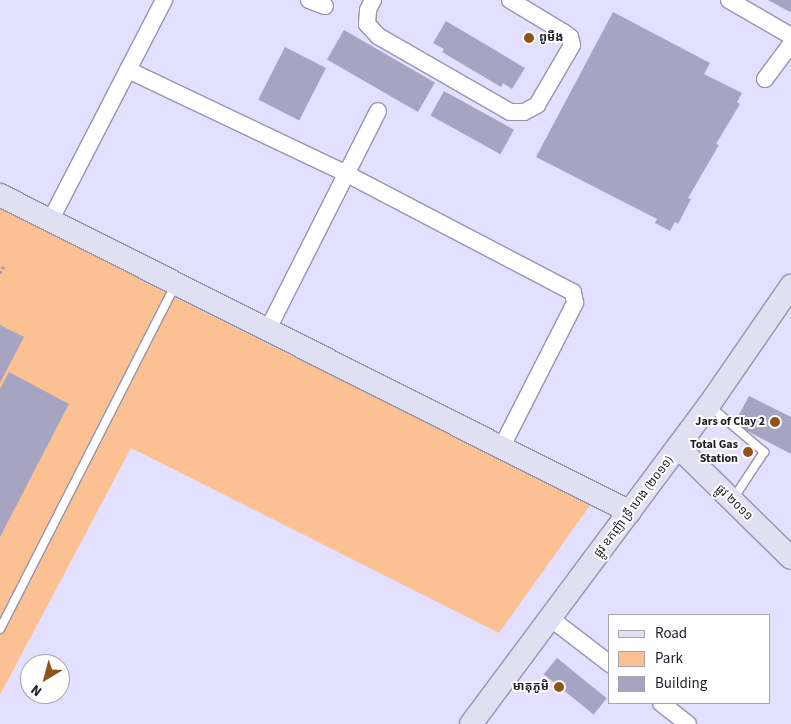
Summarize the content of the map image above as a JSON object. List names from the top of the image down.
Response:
{
  "streets": {
    "main road": ["ផ្លូវ ២០១១", "ផ្លូវ ឧកញ៉ា ទ្រី ហេង (២០១១)"]
  },
  "crossings": [
    ["ផ្លូវ ២០១១", "ផ្លូវ ឧកញ៉ា ទ្រី ហេង (២០១១)"]
  ],
  "places": [
    "ពូមីង",
    "Jars of Clay 2",
    "Total Gas Station",
    "មាតុភូមិ"
  ],
  "legend": ["Road", "Park", "Building"],
  "north": "bottom left"
}
